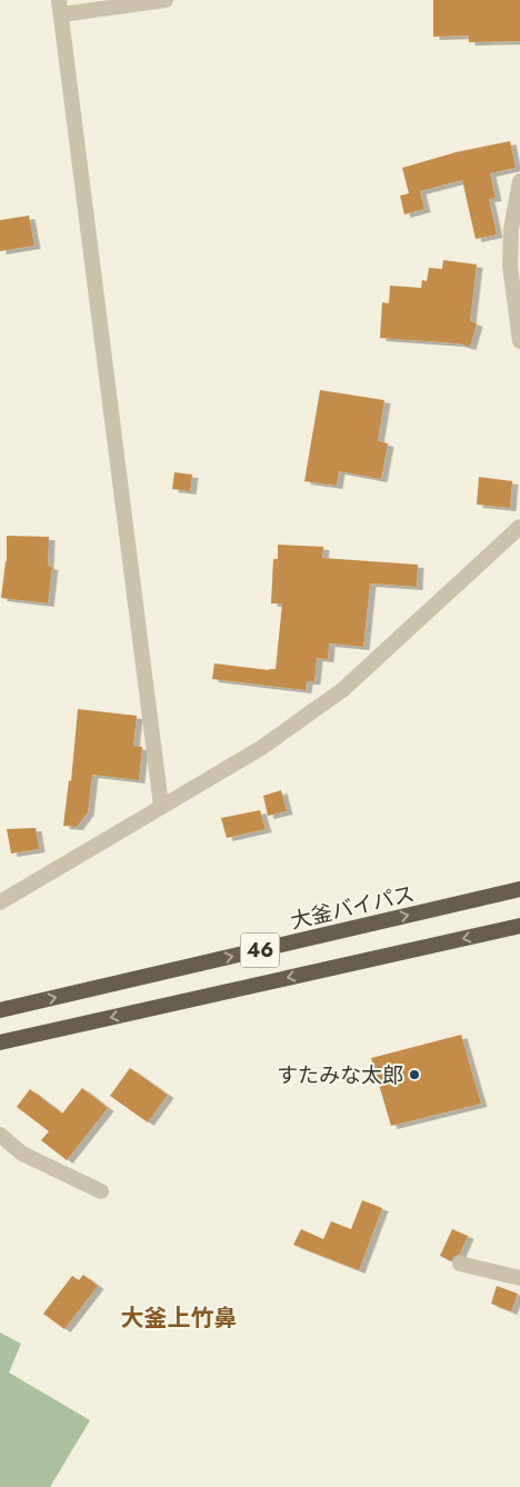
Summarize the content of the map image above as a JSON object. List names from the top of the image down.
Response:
{
  "streets": {
    "highway": ["大釜バイパス", "46"]
  },
  "districts": ["大釜上竹鼻"],
  "places": ["すたみな太郎"]
}
